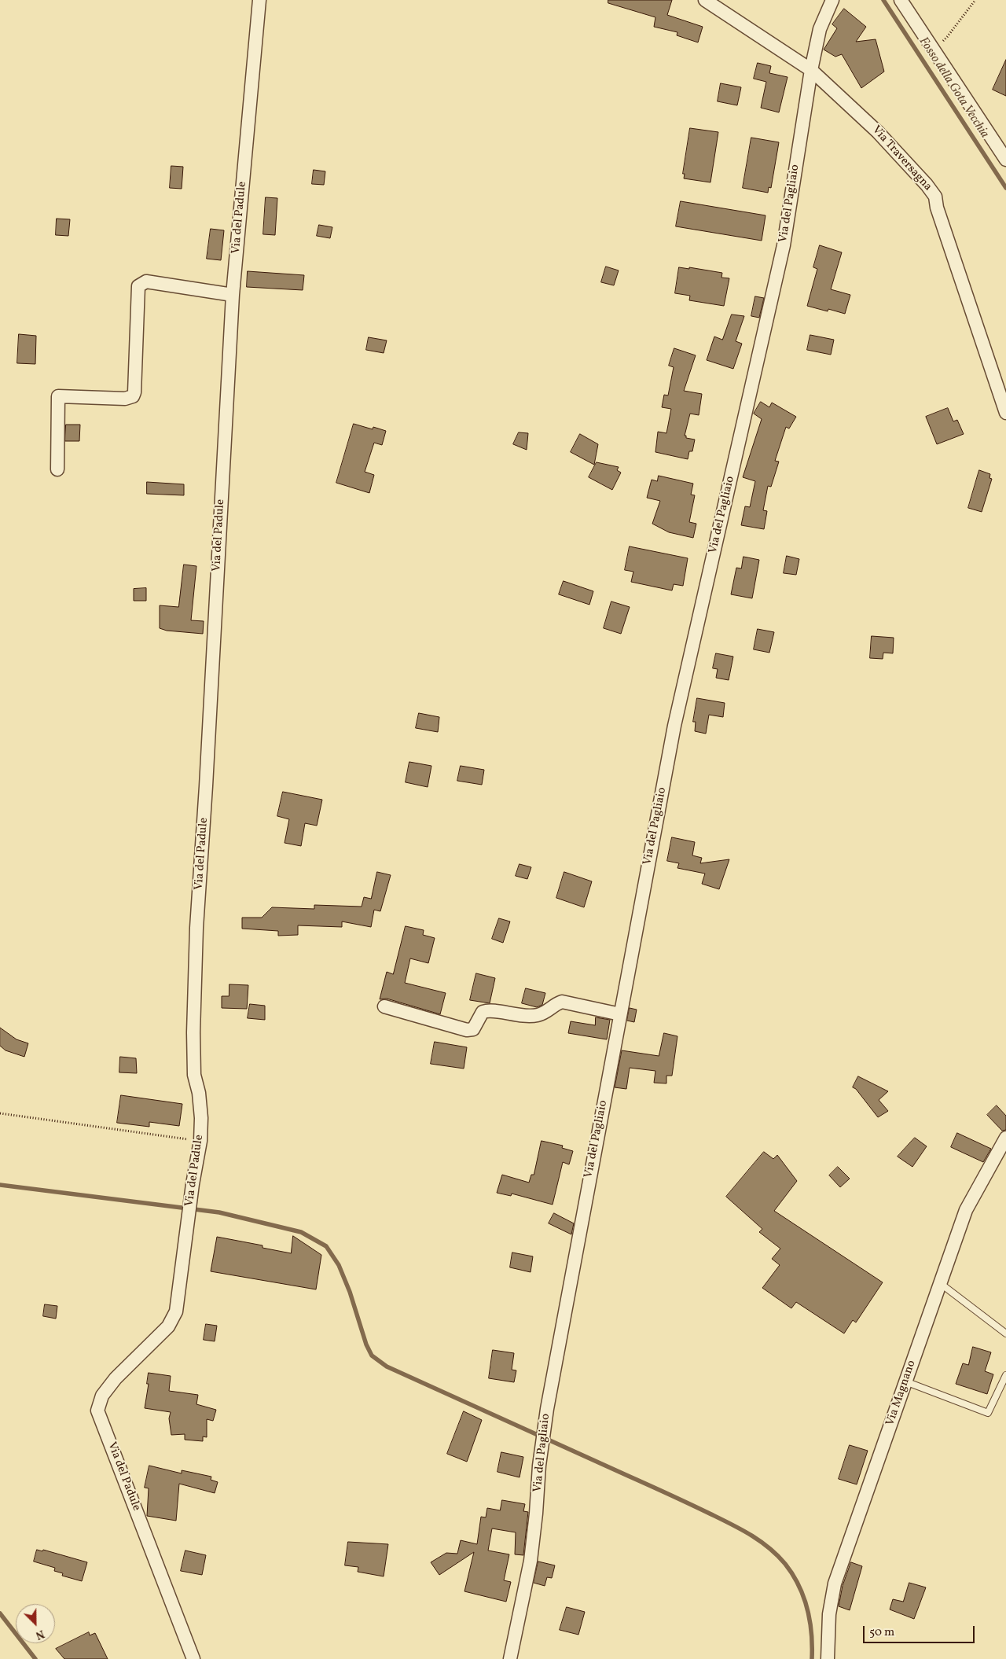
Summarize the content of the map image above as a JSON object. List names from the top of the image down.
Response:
{
  "streets": {
    "street": [
      "Via Traversagna",
      "Via del Pagliaio",
      "Via del Padule",
      "Via Magnano"
    ]
  },
  "crossings": [
    ["Via Traversagna", "Via del Pagliaio"]
  ],
  "water": ["Fosso della Gota Vecchia"],
  "scale_bar": "50 m",
  "north": "bottom right"
}
